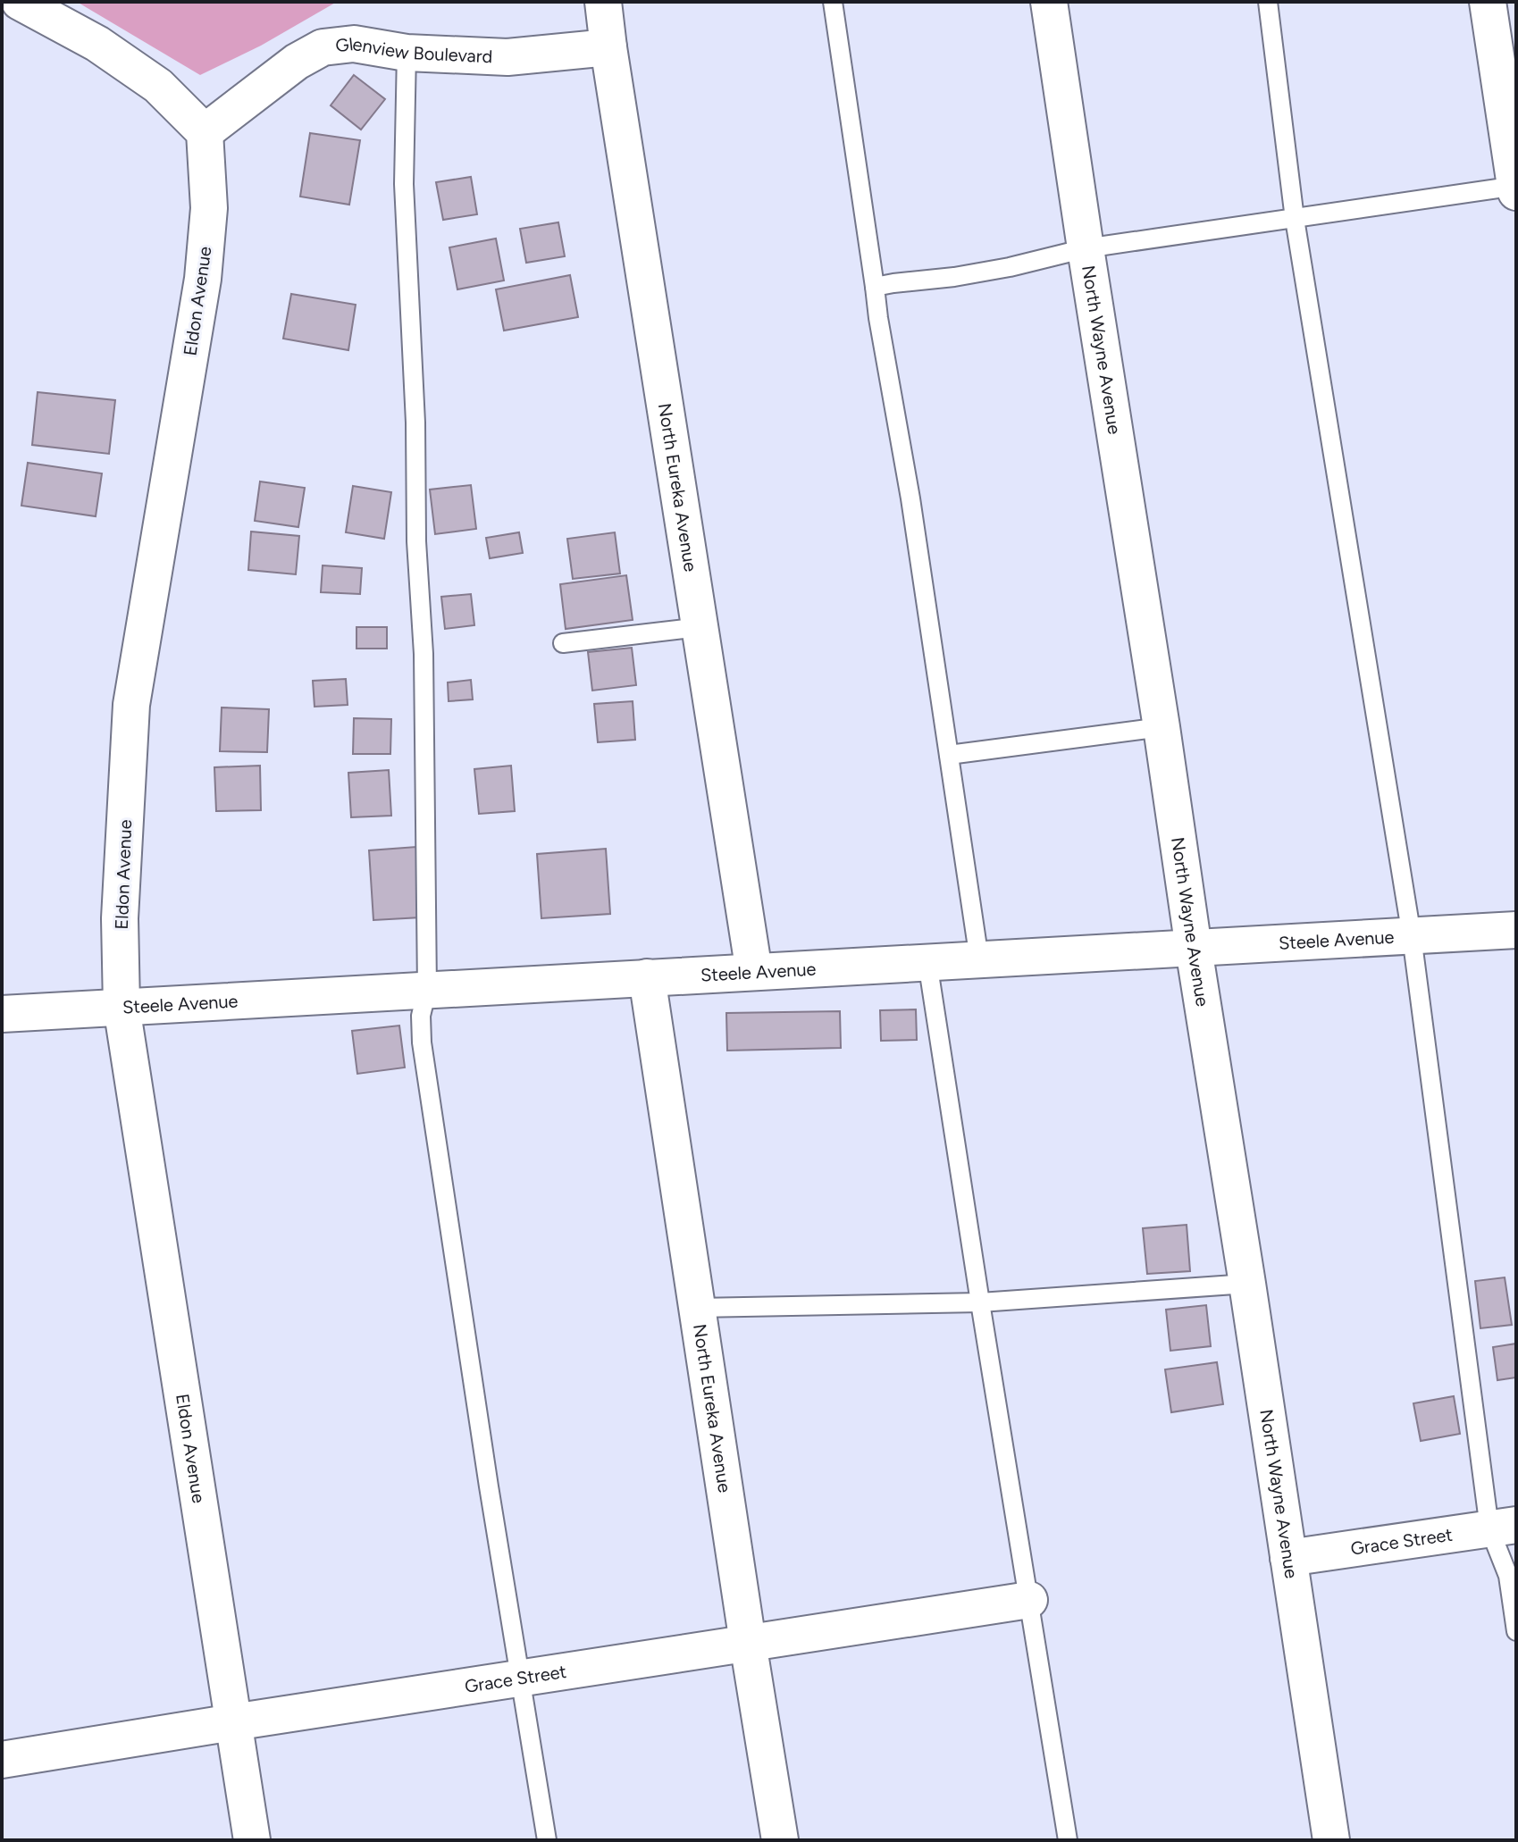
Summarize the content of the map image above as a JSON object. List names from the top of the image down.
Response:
{
  "streets": {
    "street": [
      "Glenview Boulevard",
      "Eldon Avenue",
      "North Wayne Avenue",
      "North Eureka Avenue",
      "Steele Avenue",
      "Grace Street"
    ]
  },
  "crossings": [
    ["Glenview Boulevard", "Eldon Avenue"],
    ["Glenview Boulevard", "North Eureka Avenue"],
    ["Eldon Avenue", "Steele Avenue"],
    ["Eldon Avenue", "Grace Street"],
    ["North Wayne Avenue", "Steele Avenue"],
    ["North Wayne Avenue", "Grace Street"],
    ["North Eureka Avenue", "Steele Avenue"],
    ["North Eureka Avenue", "Grace Street"]
  ]
}
